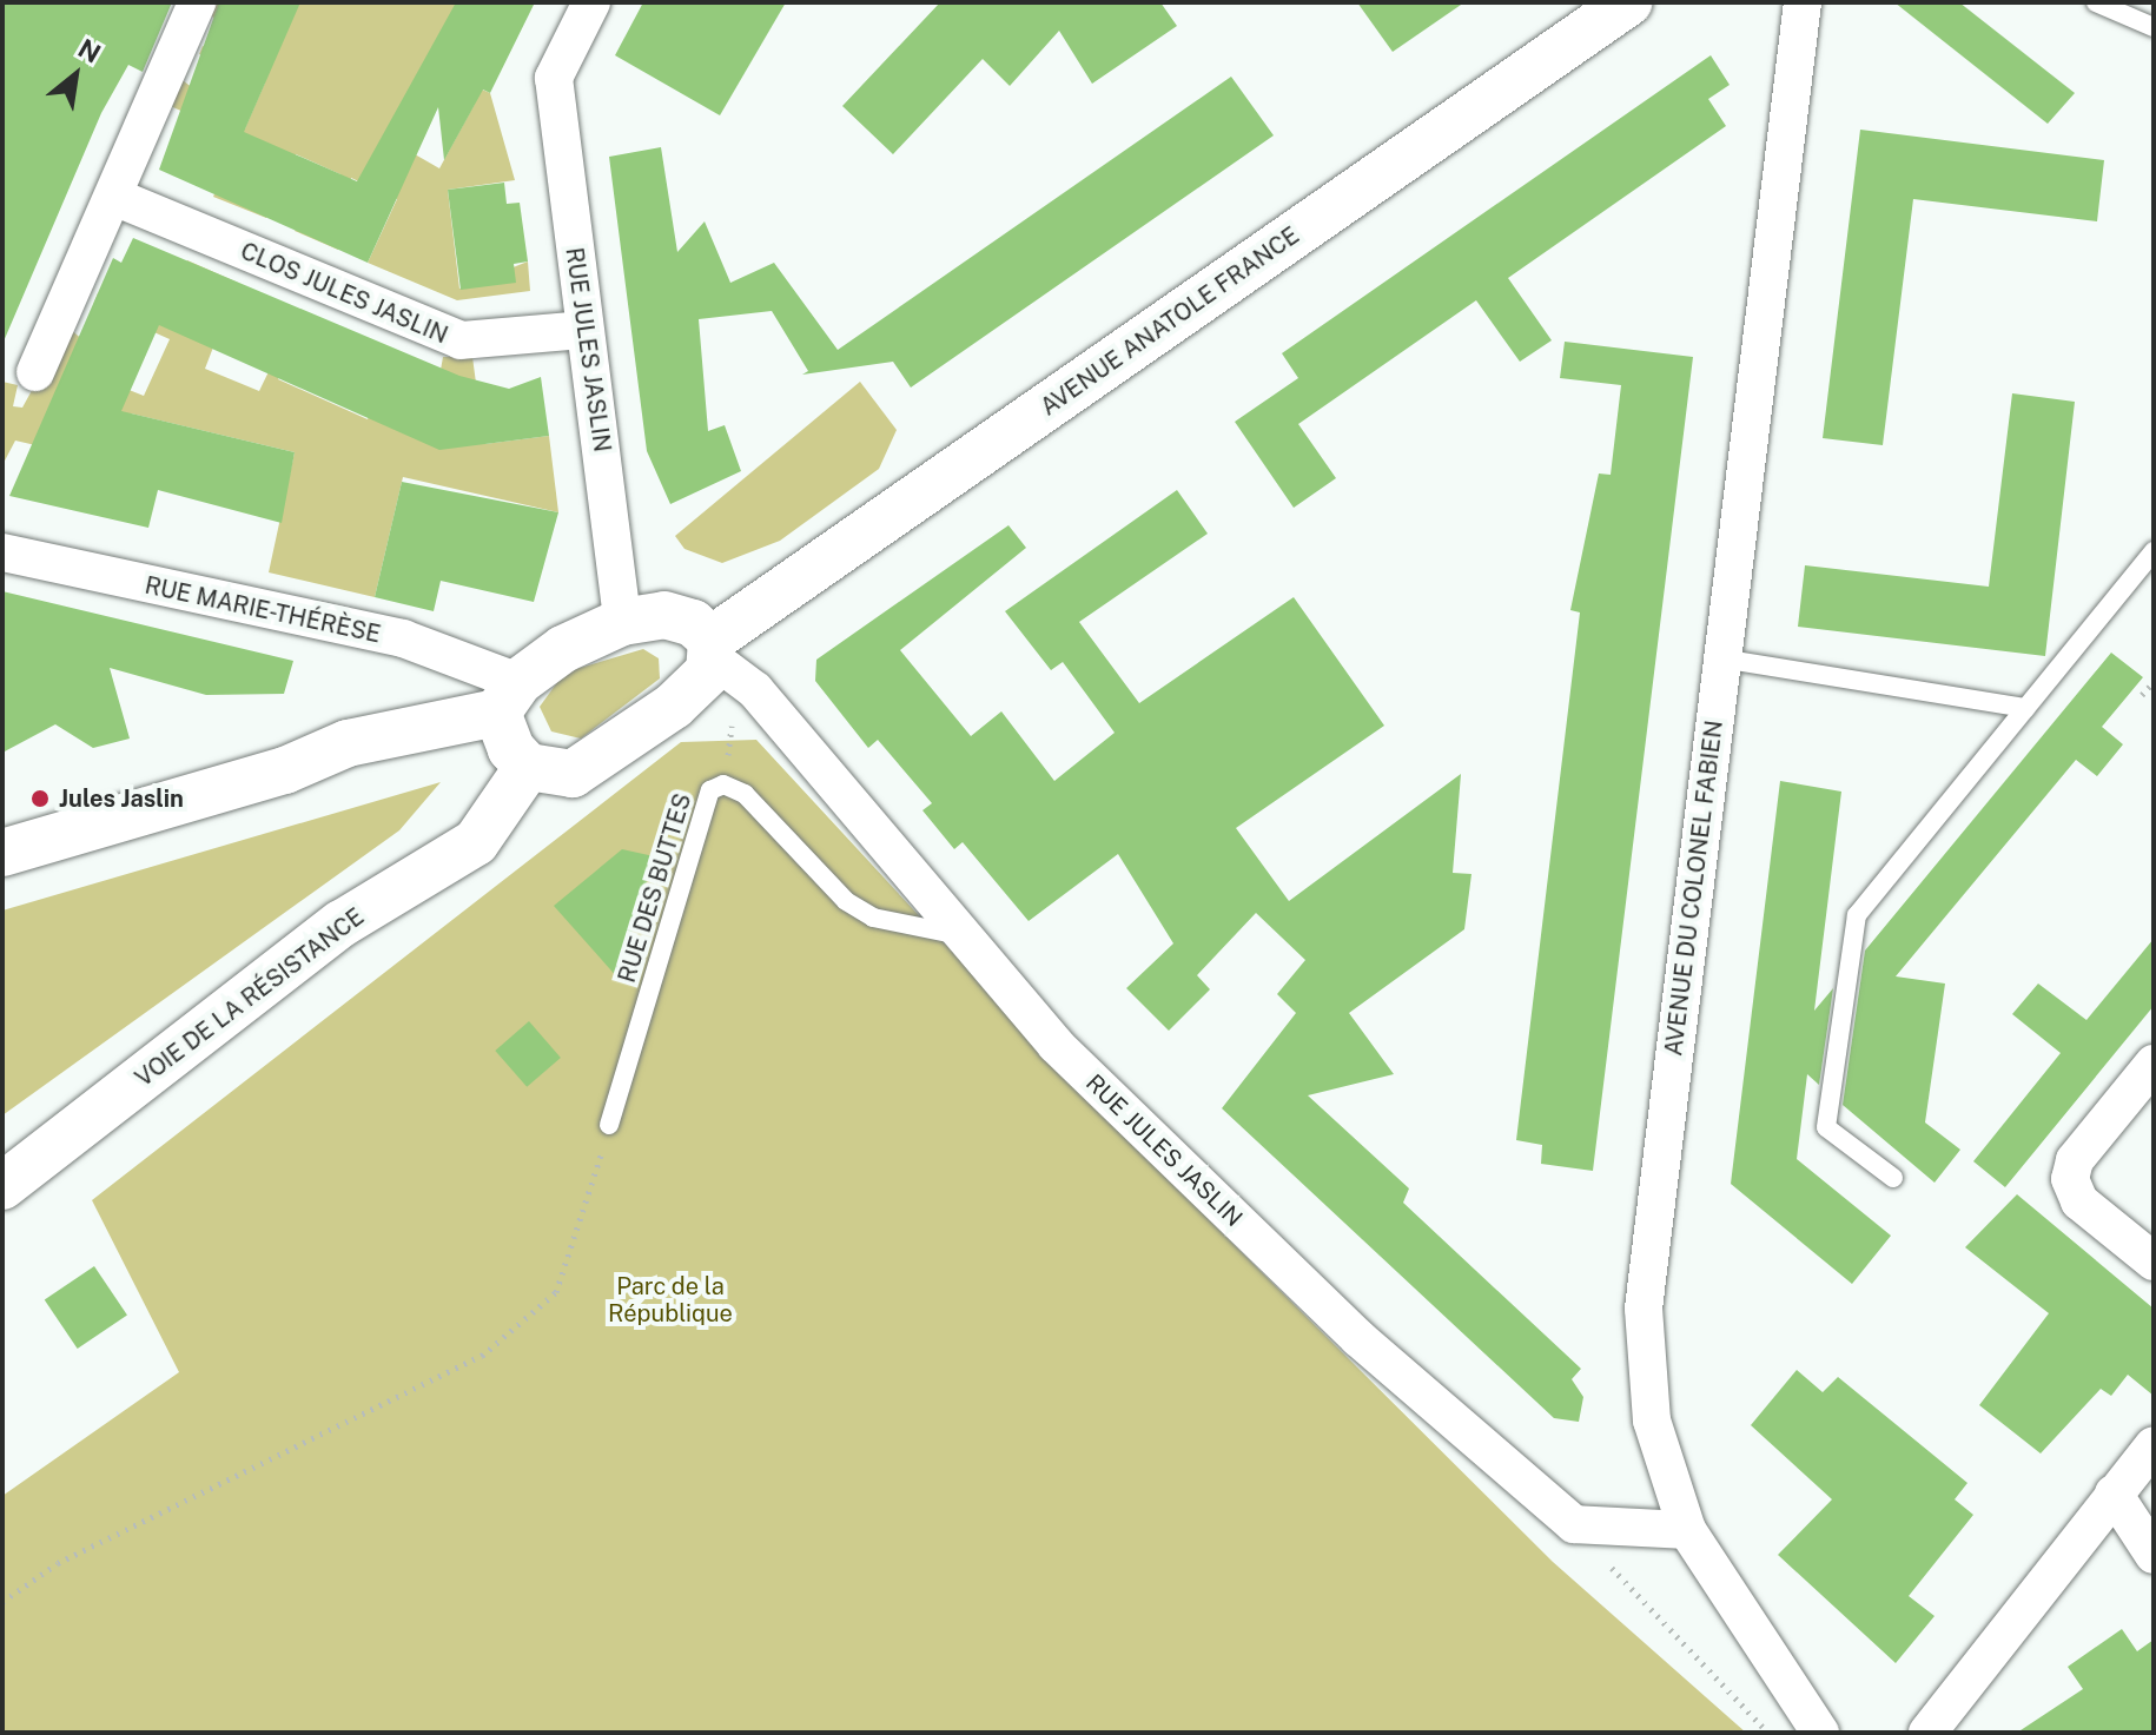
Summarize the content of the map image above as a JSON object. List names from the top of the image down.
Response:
{
  "streets": {
    "street": [
      "CLOS JULES JASLIN",
      "AVENUE ANATOLE FRANCE",
      "RUE JULES JASLIN",
      "RUE MARIE-THÉRÈSE",
      "AVENUE DU COLONEL FABIEN",
      "VOIE DE LA RÉSISTANCE"
    ],
    "lane": ["RUE DES BUTTES"]
  },
  "crossings": [
    ["CLOS JULES JASLIN", "RUE JULES JASLIN"],
    ["AVENUE ANATOLE FRANCE", "RUE JULES JASLIN"],
    ["AVENUE ANATOLE FRANCE", "VOIE DE LA RÉSISTANCE"],
    ["RUE JULES JASLIN", "RUE DES BUTTES"]
  ],
  "parks": ["Parc de la République"],
  "places": ["Jules Jaslin"],
  "north": "top right"
}
